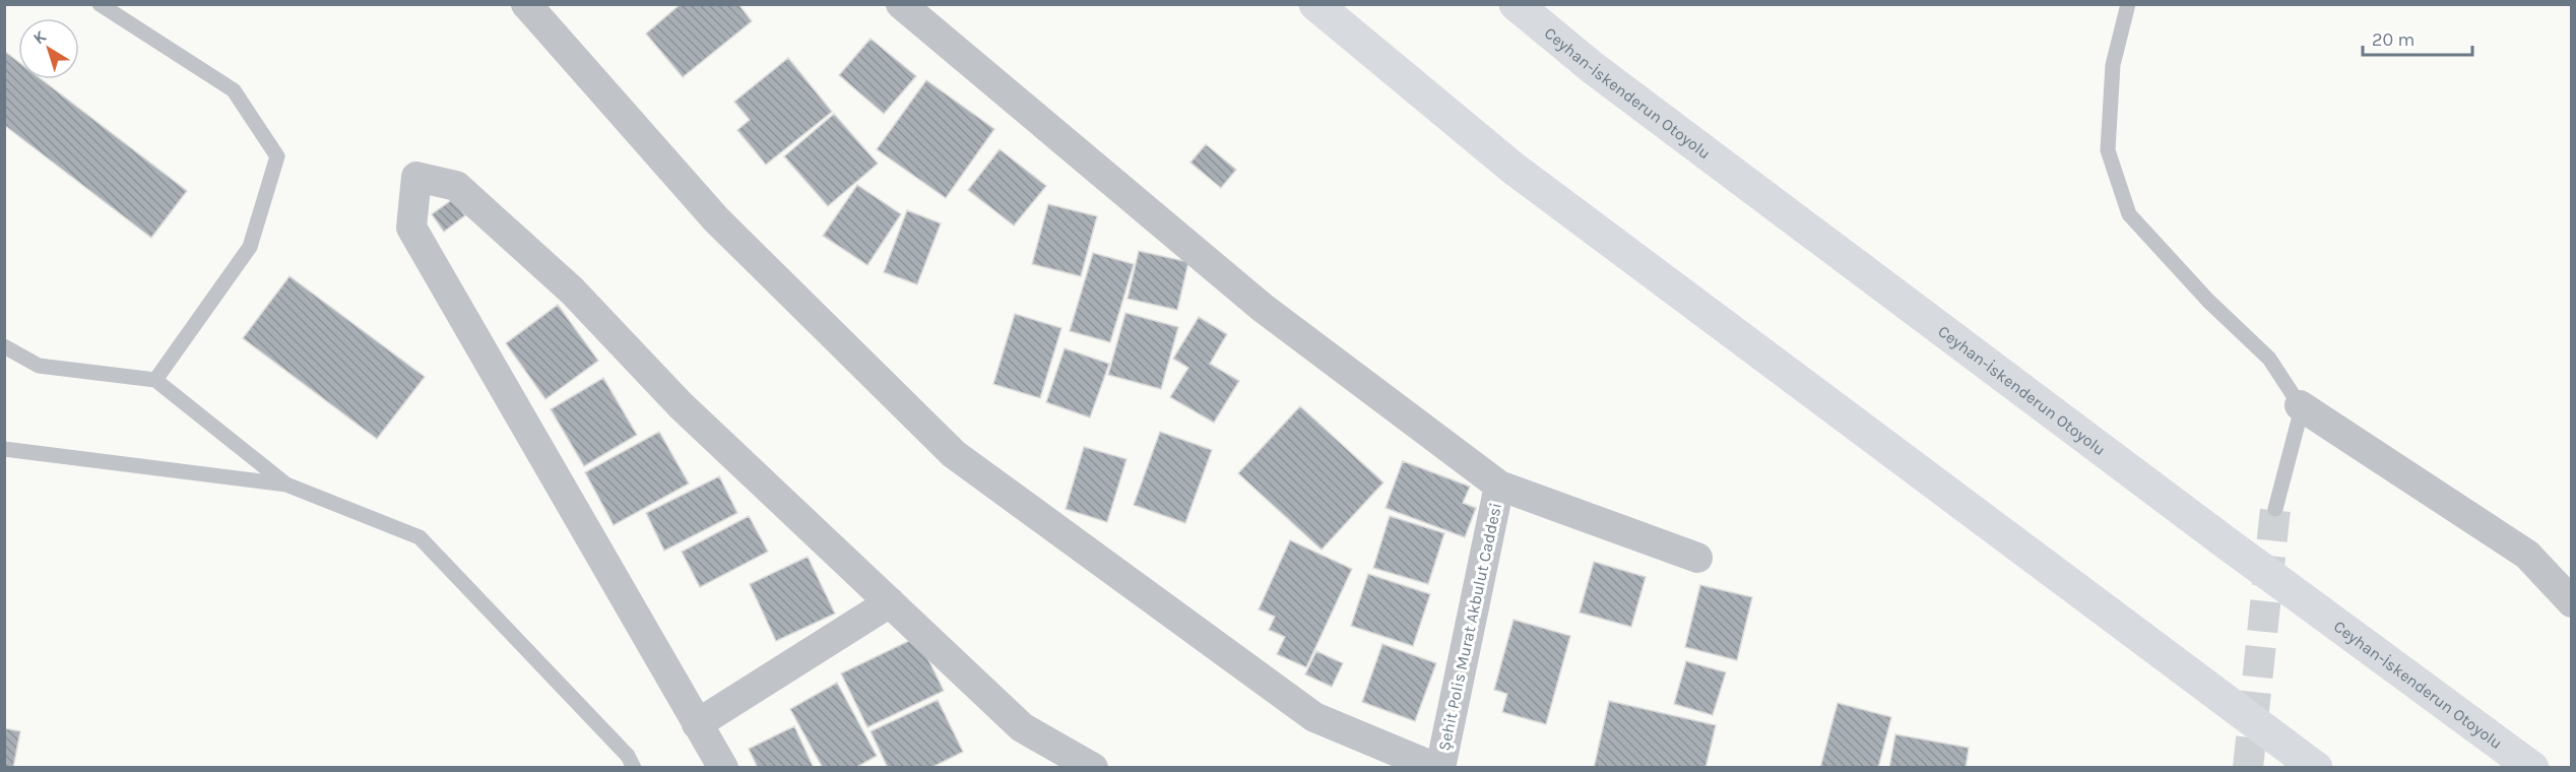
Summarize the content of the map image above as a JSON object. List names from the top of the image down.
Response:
{
  "streets": {
    "highway": ["Ceyhan-İskenderun Otoyolu"],
    "street": ["Şehit Polis Murat Akbulut Caddesi"]
  },
  "scale_bar": "20 m",
  "north": "top left"
}
